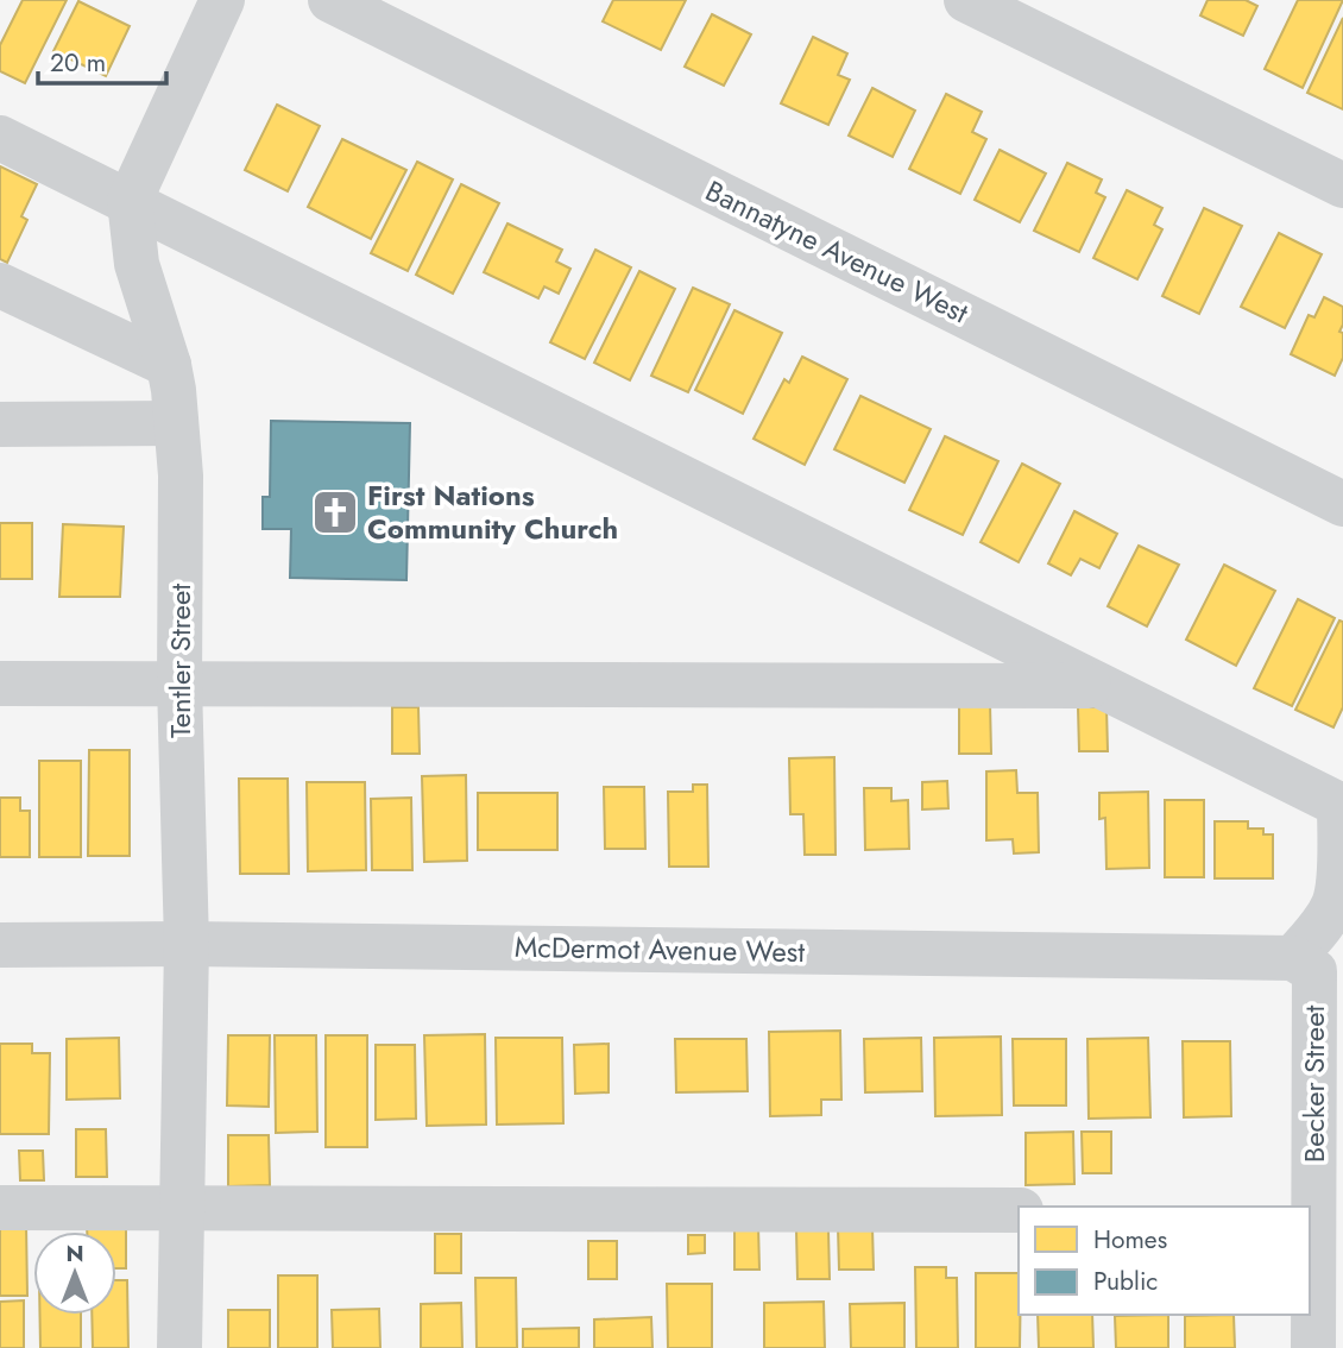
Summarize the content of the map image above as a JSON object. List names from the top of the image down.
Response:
{
  "streets": {
    "street": [
      "Bannatyne Avenue West",
      "Tentler Street",
      "McDermot Avenue West",
      "Becker Street"
    ]
  },
  "crossings": [
    ["Tentler Street", "McDermot Avenue West"],
    ["McDermot Avenue West", "Becker Street"]
  ],
  "places": {
    "church": ["First Nations Community Church"]
  },
  "legend": ["Homes", "Public"],
  "scale_bar": "20 m",
  "north": "top"
}
